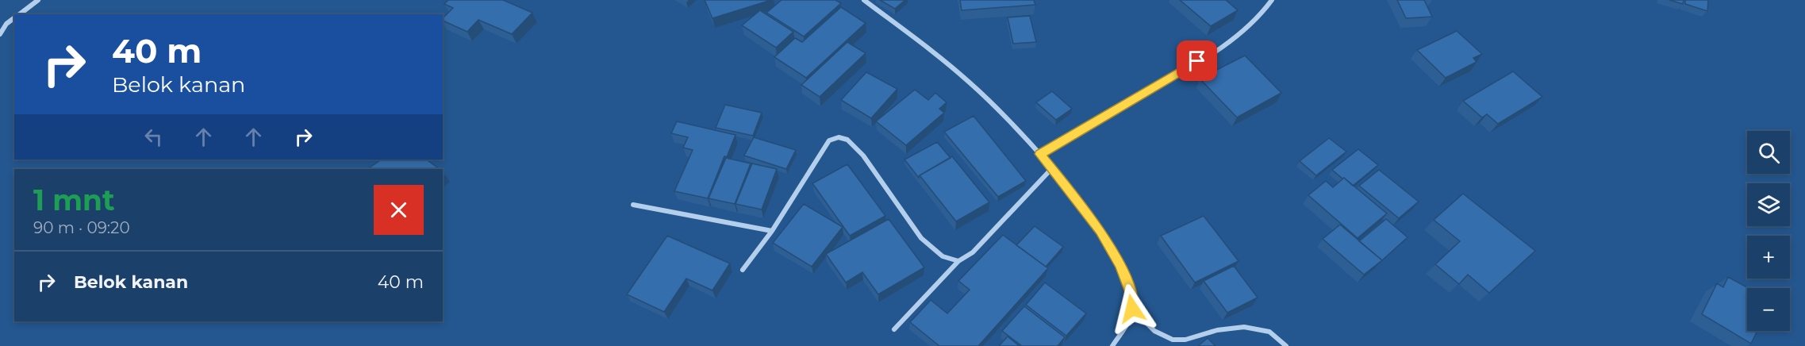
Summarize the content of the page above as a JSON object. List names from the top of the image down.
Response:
{
  "page": {
    "turn": ["40 m", "Belok kanan"],
    "map_buttons": ["+", "−"],
    "heading": ["1 mnt", "90 m · 09:20"],
    "list": [
      {
        "name": "Belok kanan",
        "value": "40 m"
      }
    ]
  }
}
